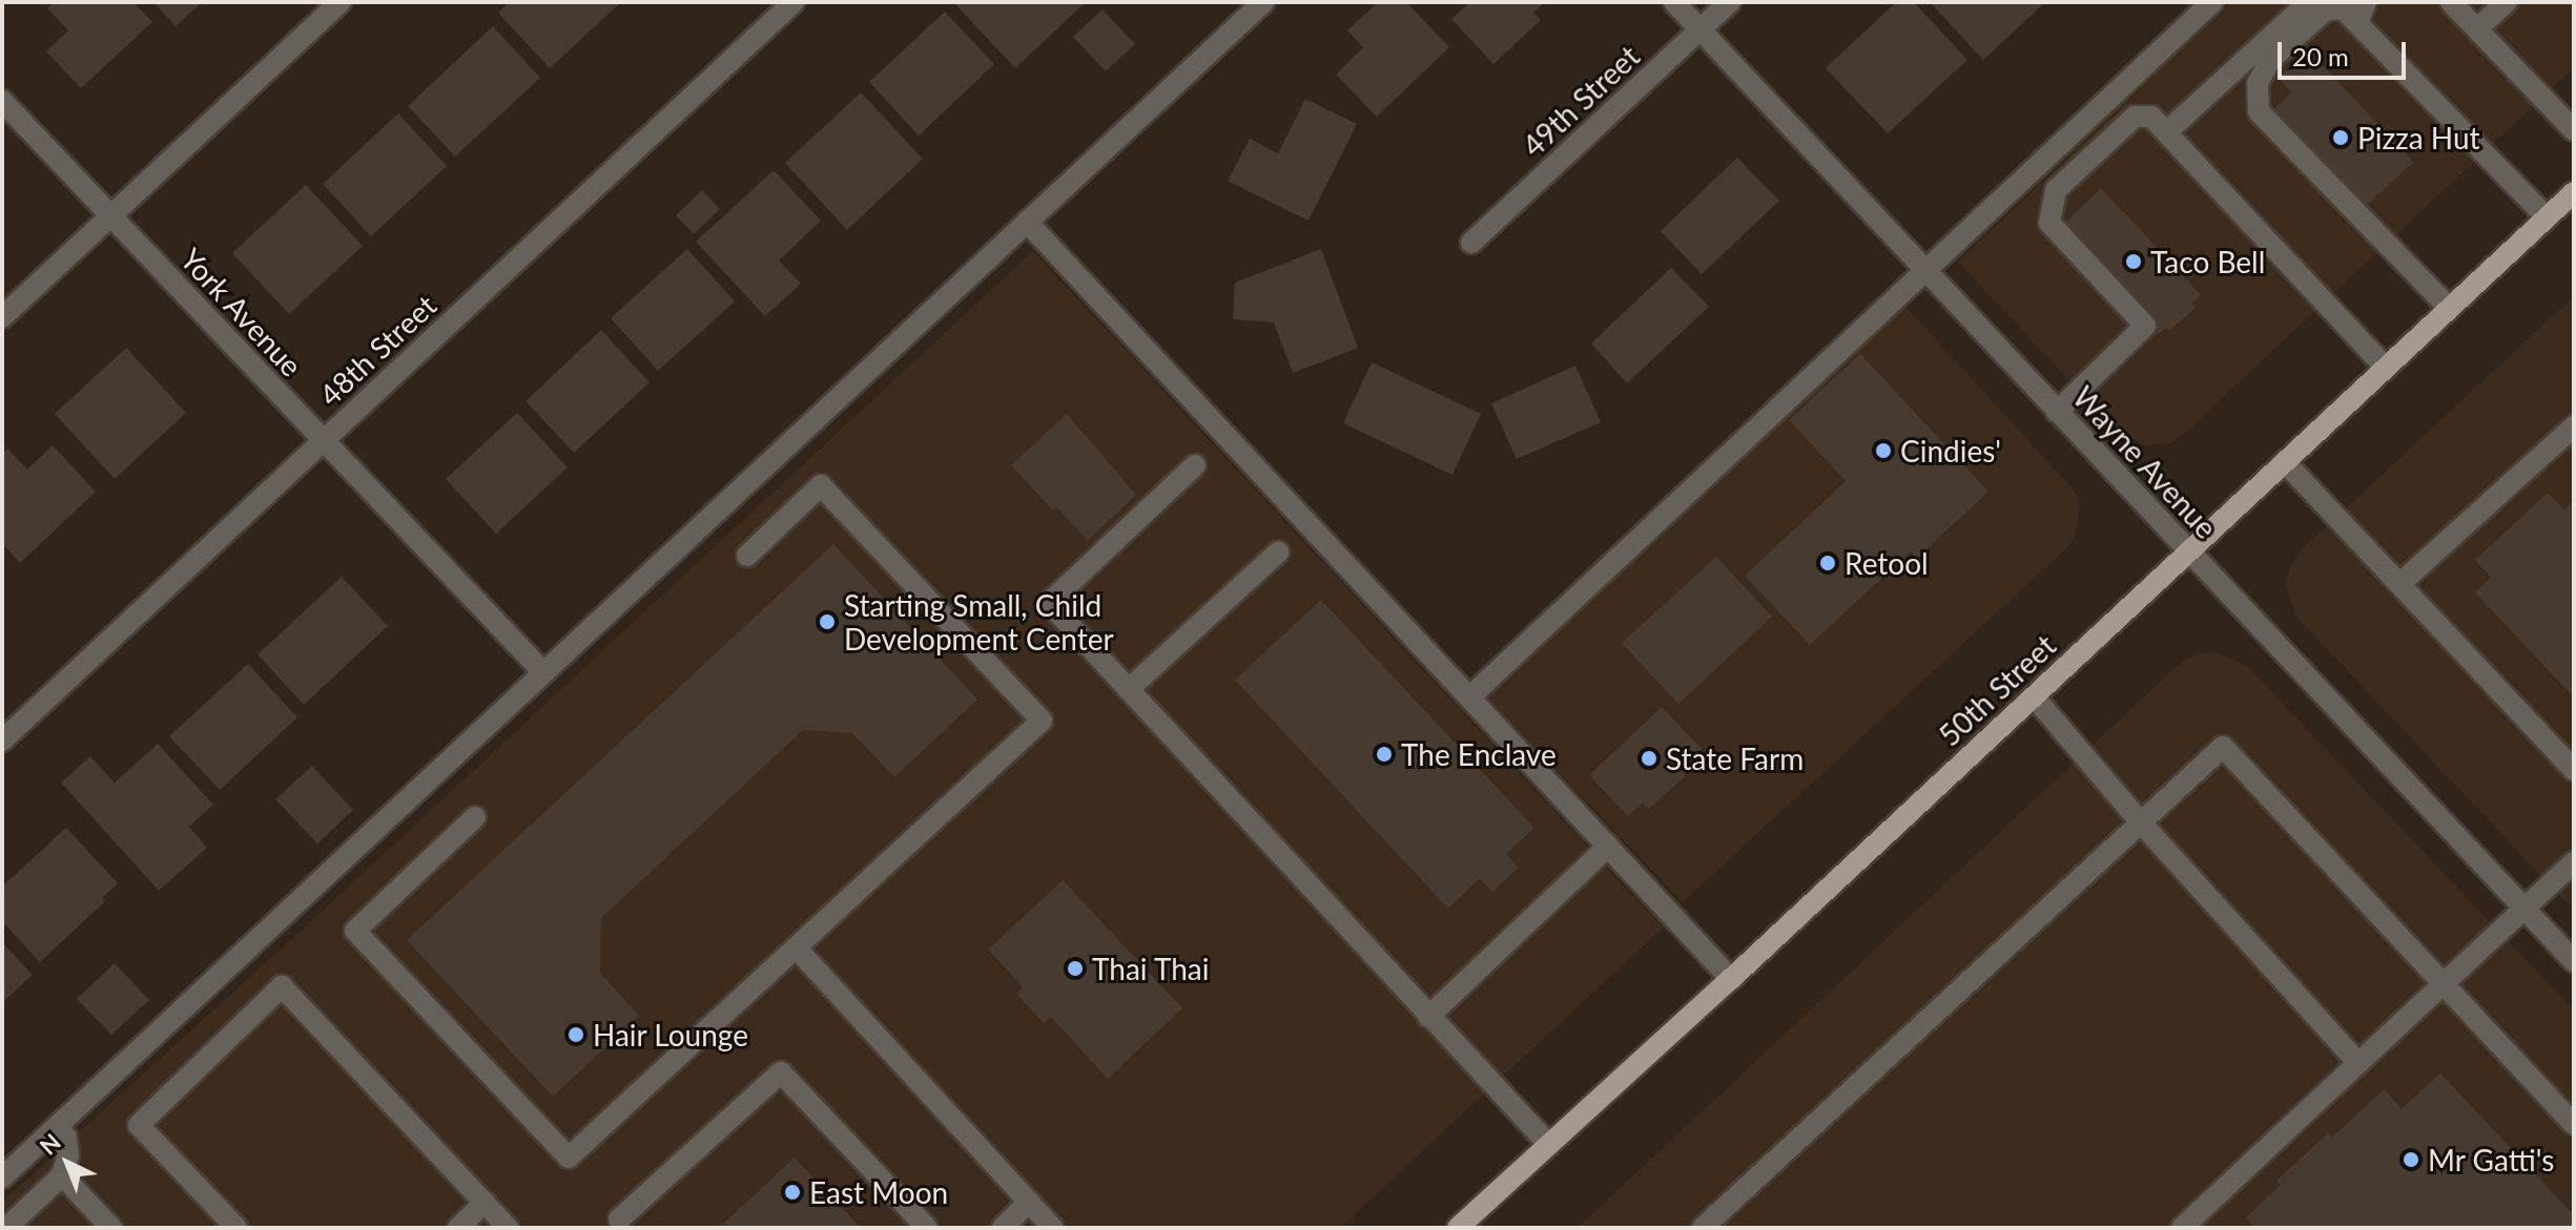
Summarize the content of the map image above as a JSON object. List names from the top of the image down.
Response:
{
  "streets": {
    "main road": ["50th Street"],
    "street": [
      "49th Street",
      "York Avenue",
      "48th Street",
      "Wayne Avenue"
    ]
  },
  "crossings": [
    ["49th Street", "Wayne Avenue"],
    ["York Avenue", "48th Street"],
    ["Wayne Avenue", "50th Street"]
  ],
  "places": [
    "Pizza Hut",
    "Taco Bell",
    "Cindies'",
    "Retool",
    "Starting Small, Child Development Center",
    "The Enclave",
    "State Farm",
    "Thai Thai",
    "Hair Lounge",
    "Mr Gatti's",
    "East Moon"
  ],
  "scale_bar": "20 m",
  "north": "top left"
}
